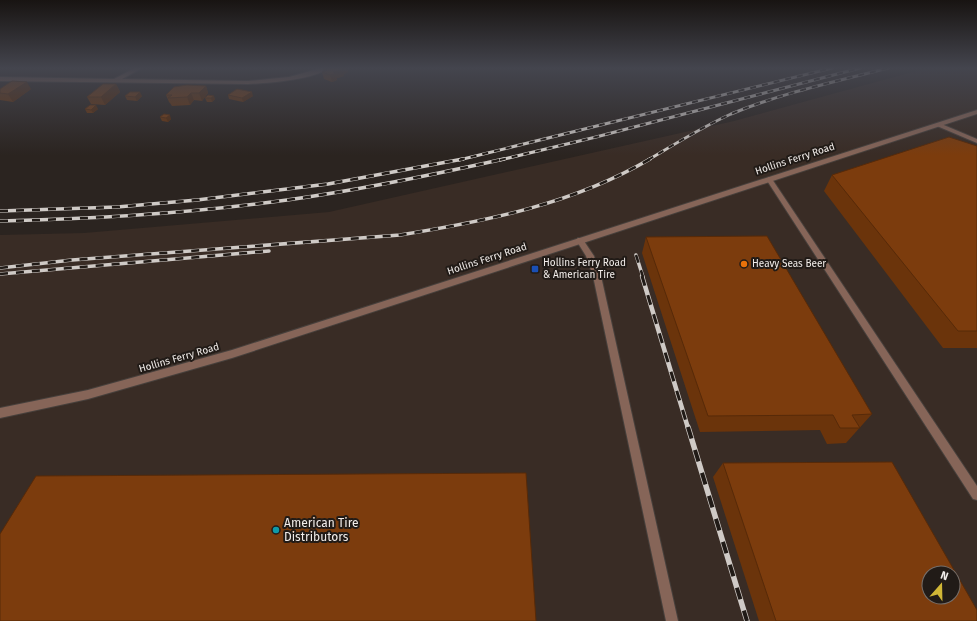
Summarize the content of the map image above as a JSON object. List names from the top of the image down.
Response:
{
  "streets": {
    "street": ["Hollins Ferry Road"]
  },
  "places": {
    "other": ["Heavy Seas Beer", "American Tire Distributors"],
    "transit": ["Hollins Ferry Road & American Tire"]
  },
  "north": "top"
}
